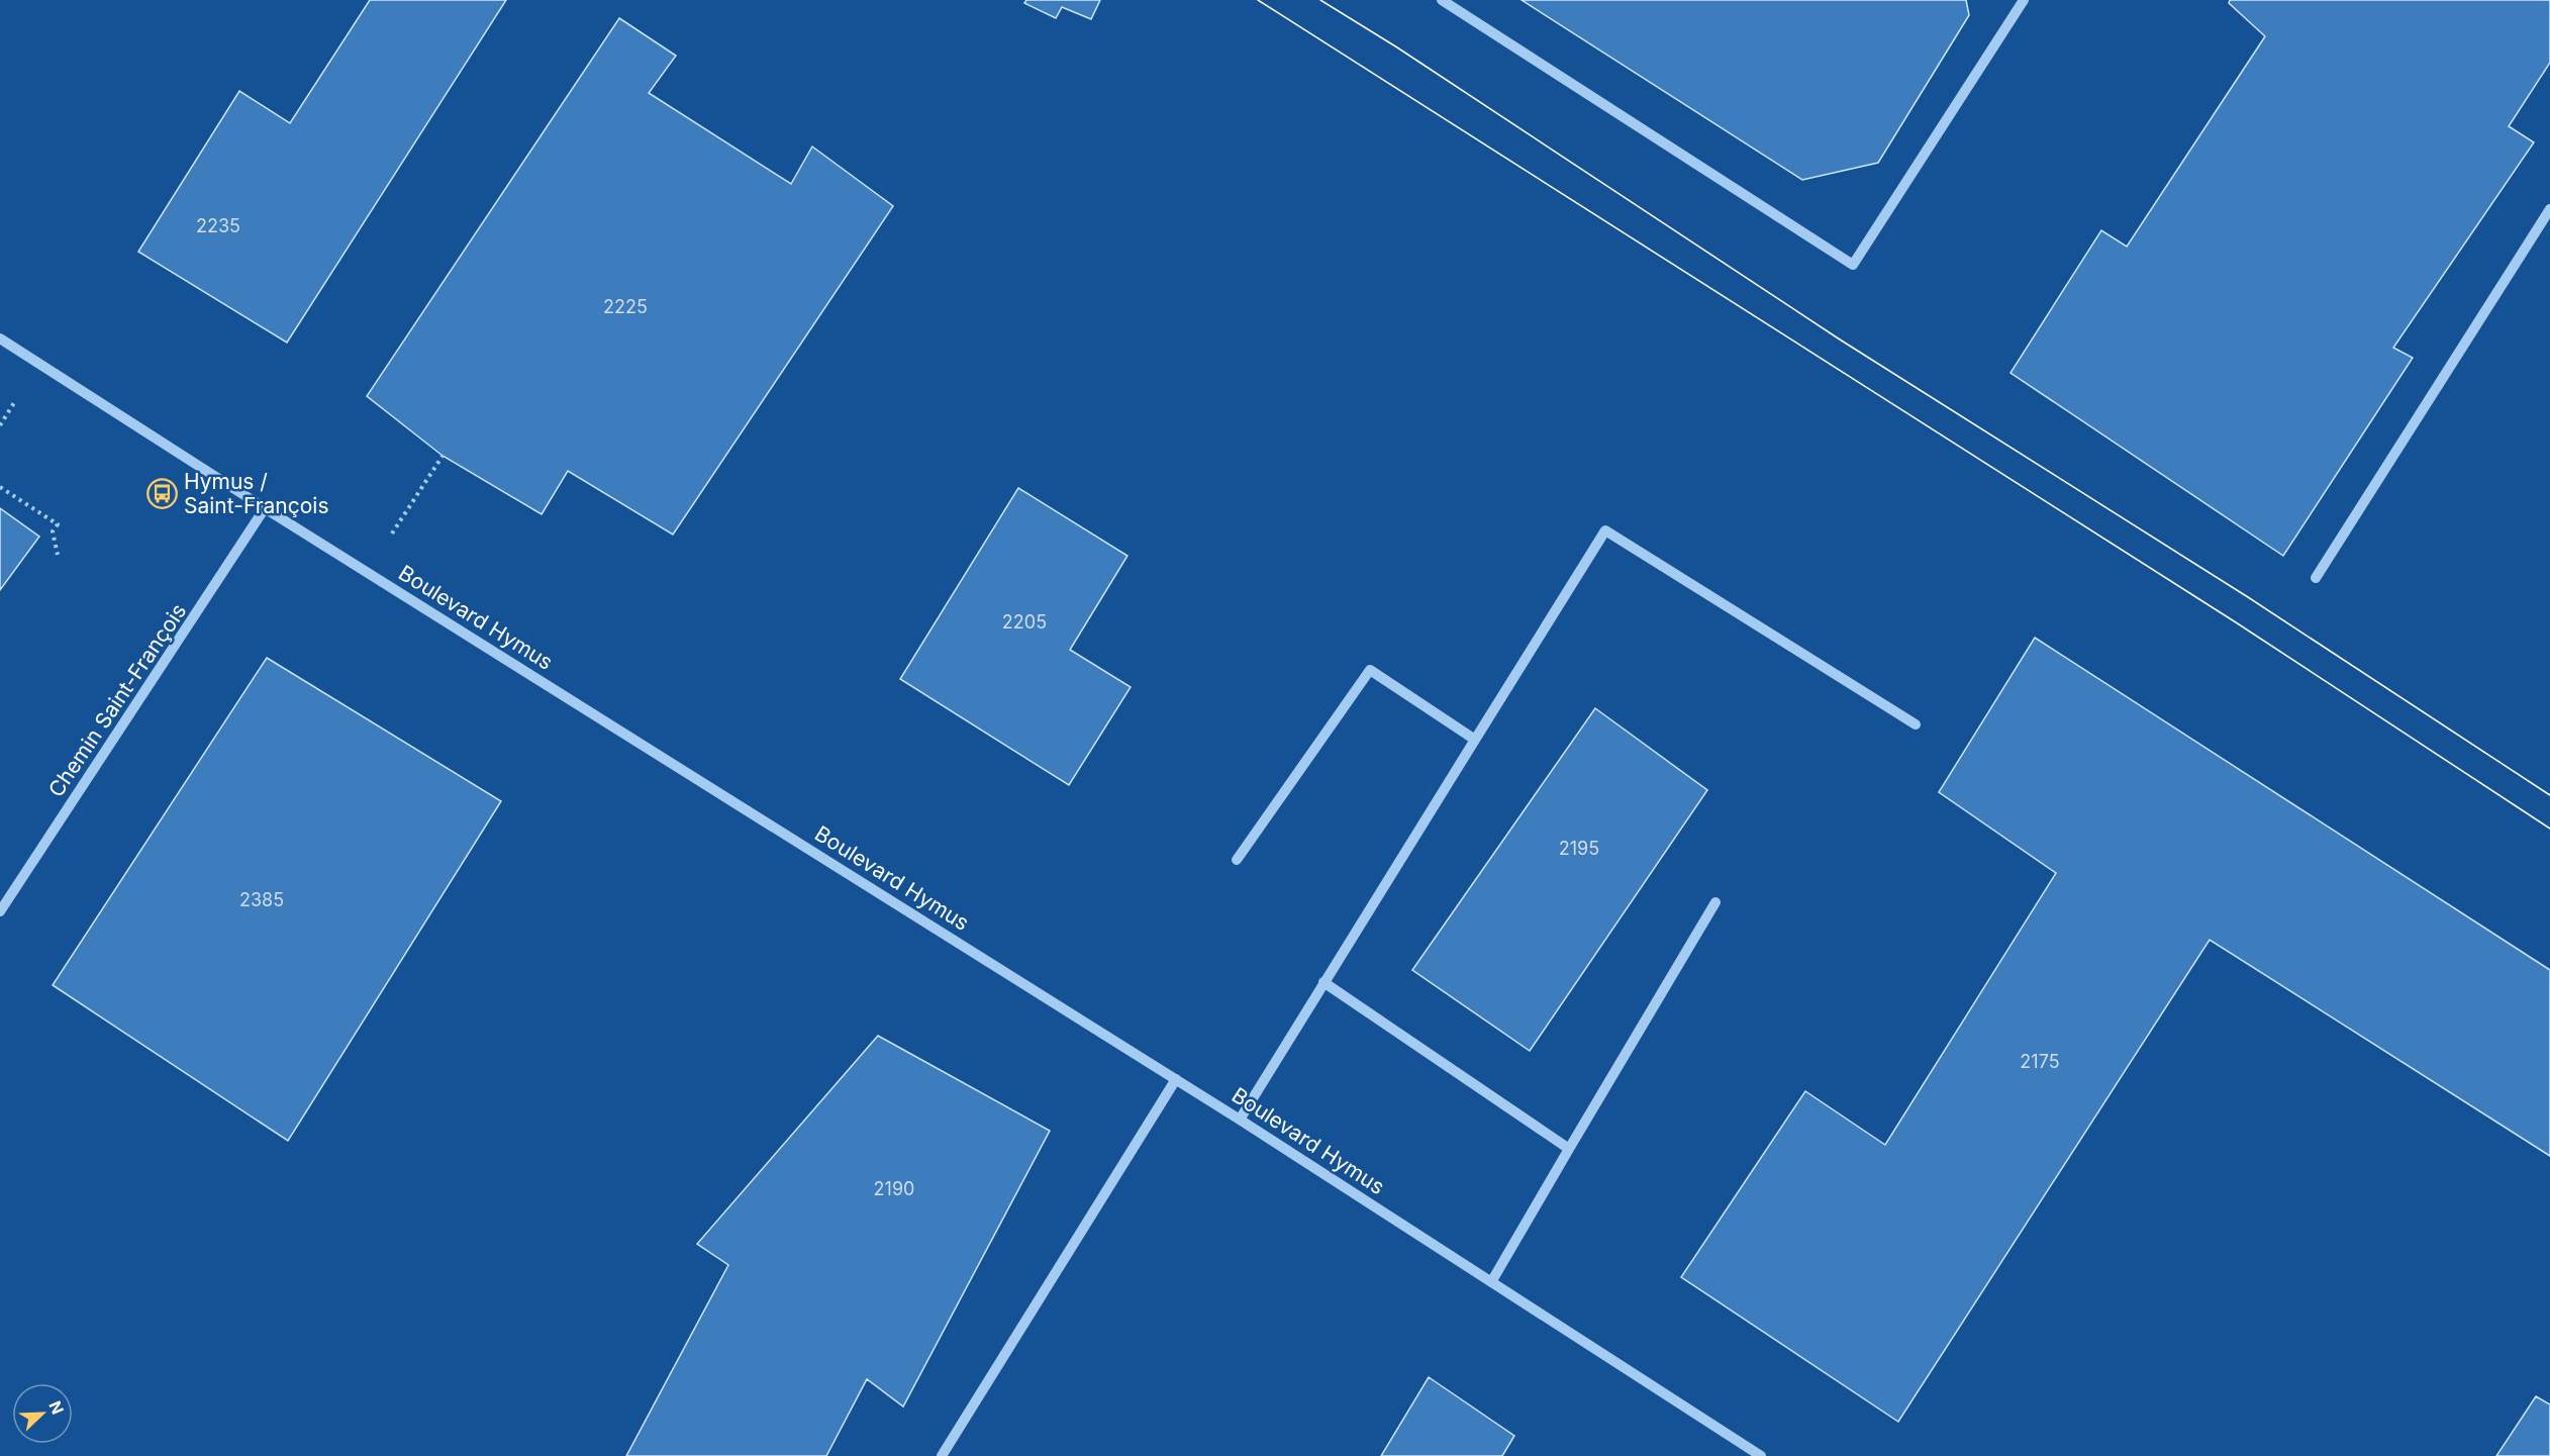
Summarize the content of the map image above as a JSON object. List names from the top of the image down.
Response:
{
  "streets": {
    "street": ["Boulevard Hymus", "Chemin Saint-François"]
  },
  "crossings": [
    ["Boulevard Hymus", "Chemin Saint-François"]
  ],
  "places": {
    "bus stop": ["Hymus / Saint-François"]
  },
  "house_numbers": [
    "2235",
    "2225",
    "2205",
    "2195",
    "2385",
    "2175",
    "2190"
  ],
  "north": "top right"
}
